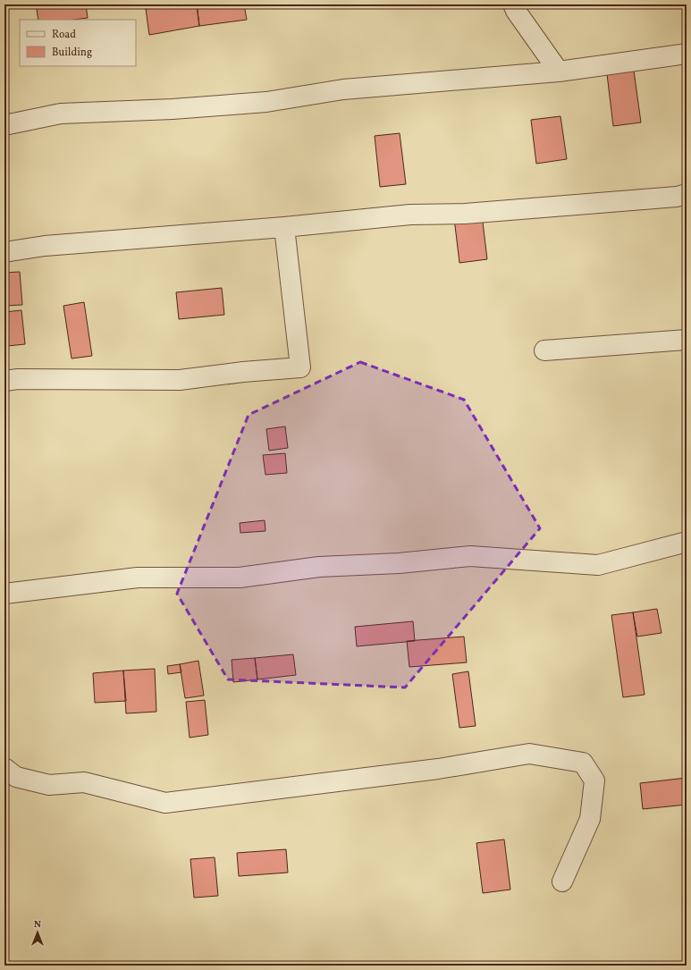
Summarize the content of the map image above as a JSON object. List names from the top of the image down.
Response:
{
  "legend": ["Road", "Building"],
  "north": "top"
}
